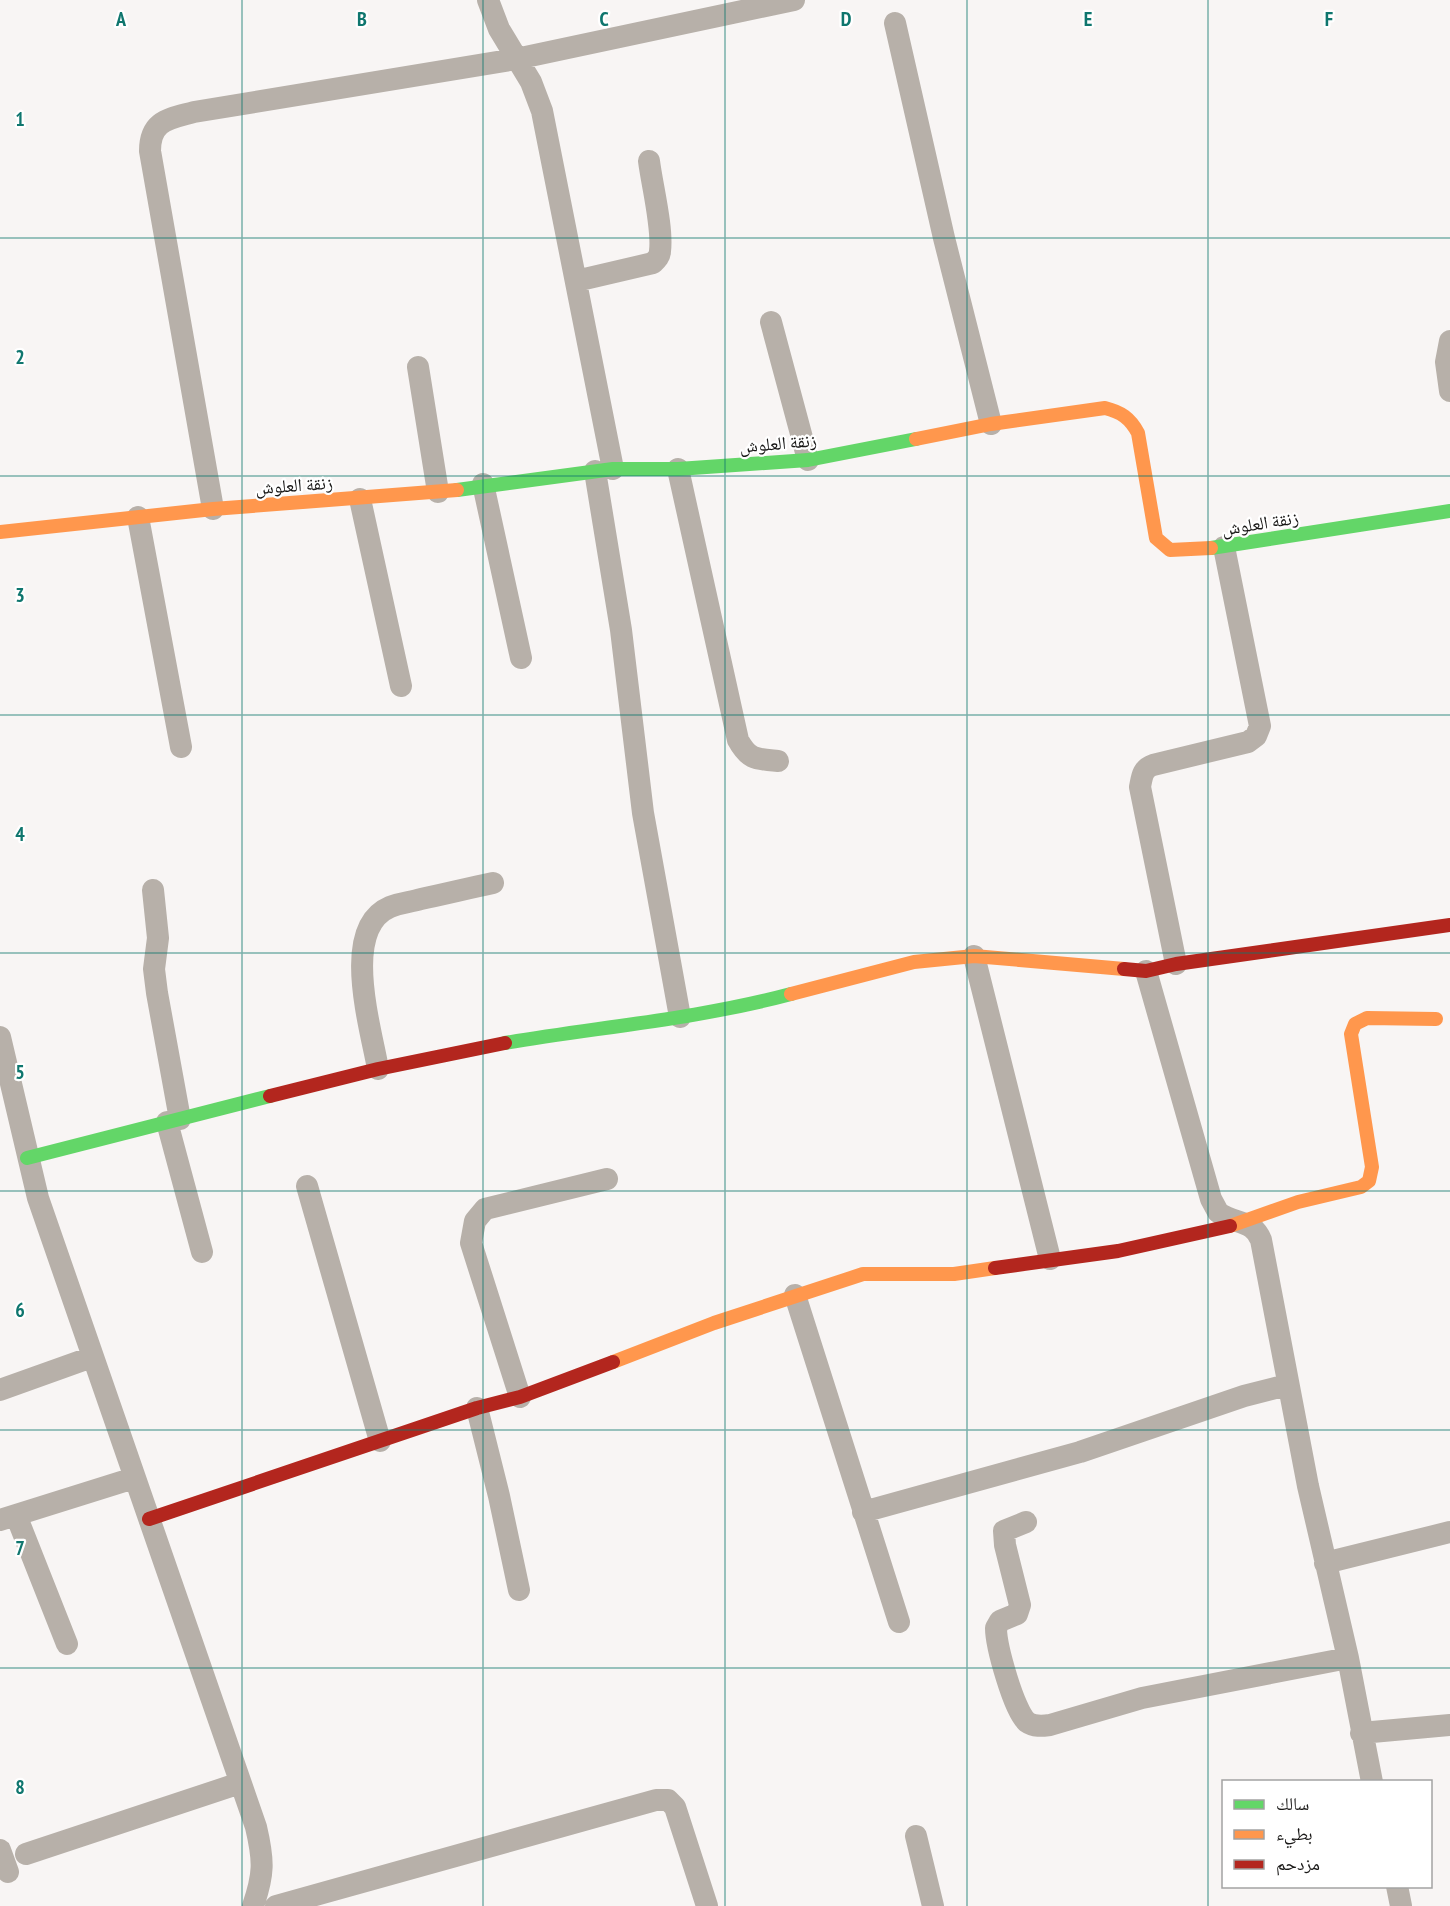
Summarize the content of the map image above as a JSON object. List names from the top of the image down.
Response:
{
  "streets": {
    "street": ["زنقة العلوش"]
  },
  "legend": ["سالك", "بطيء", "مزدحم"],
  "grid": {
    "columns": [
      "A",
      "B",
      "C",
      "D",
      "E",
      "F"
    ],
    "rows": [
      "1",
      "2",
      "3",
      "4",
      "5",
      "6",
      "7",
      "8"
    ]
  }
}
